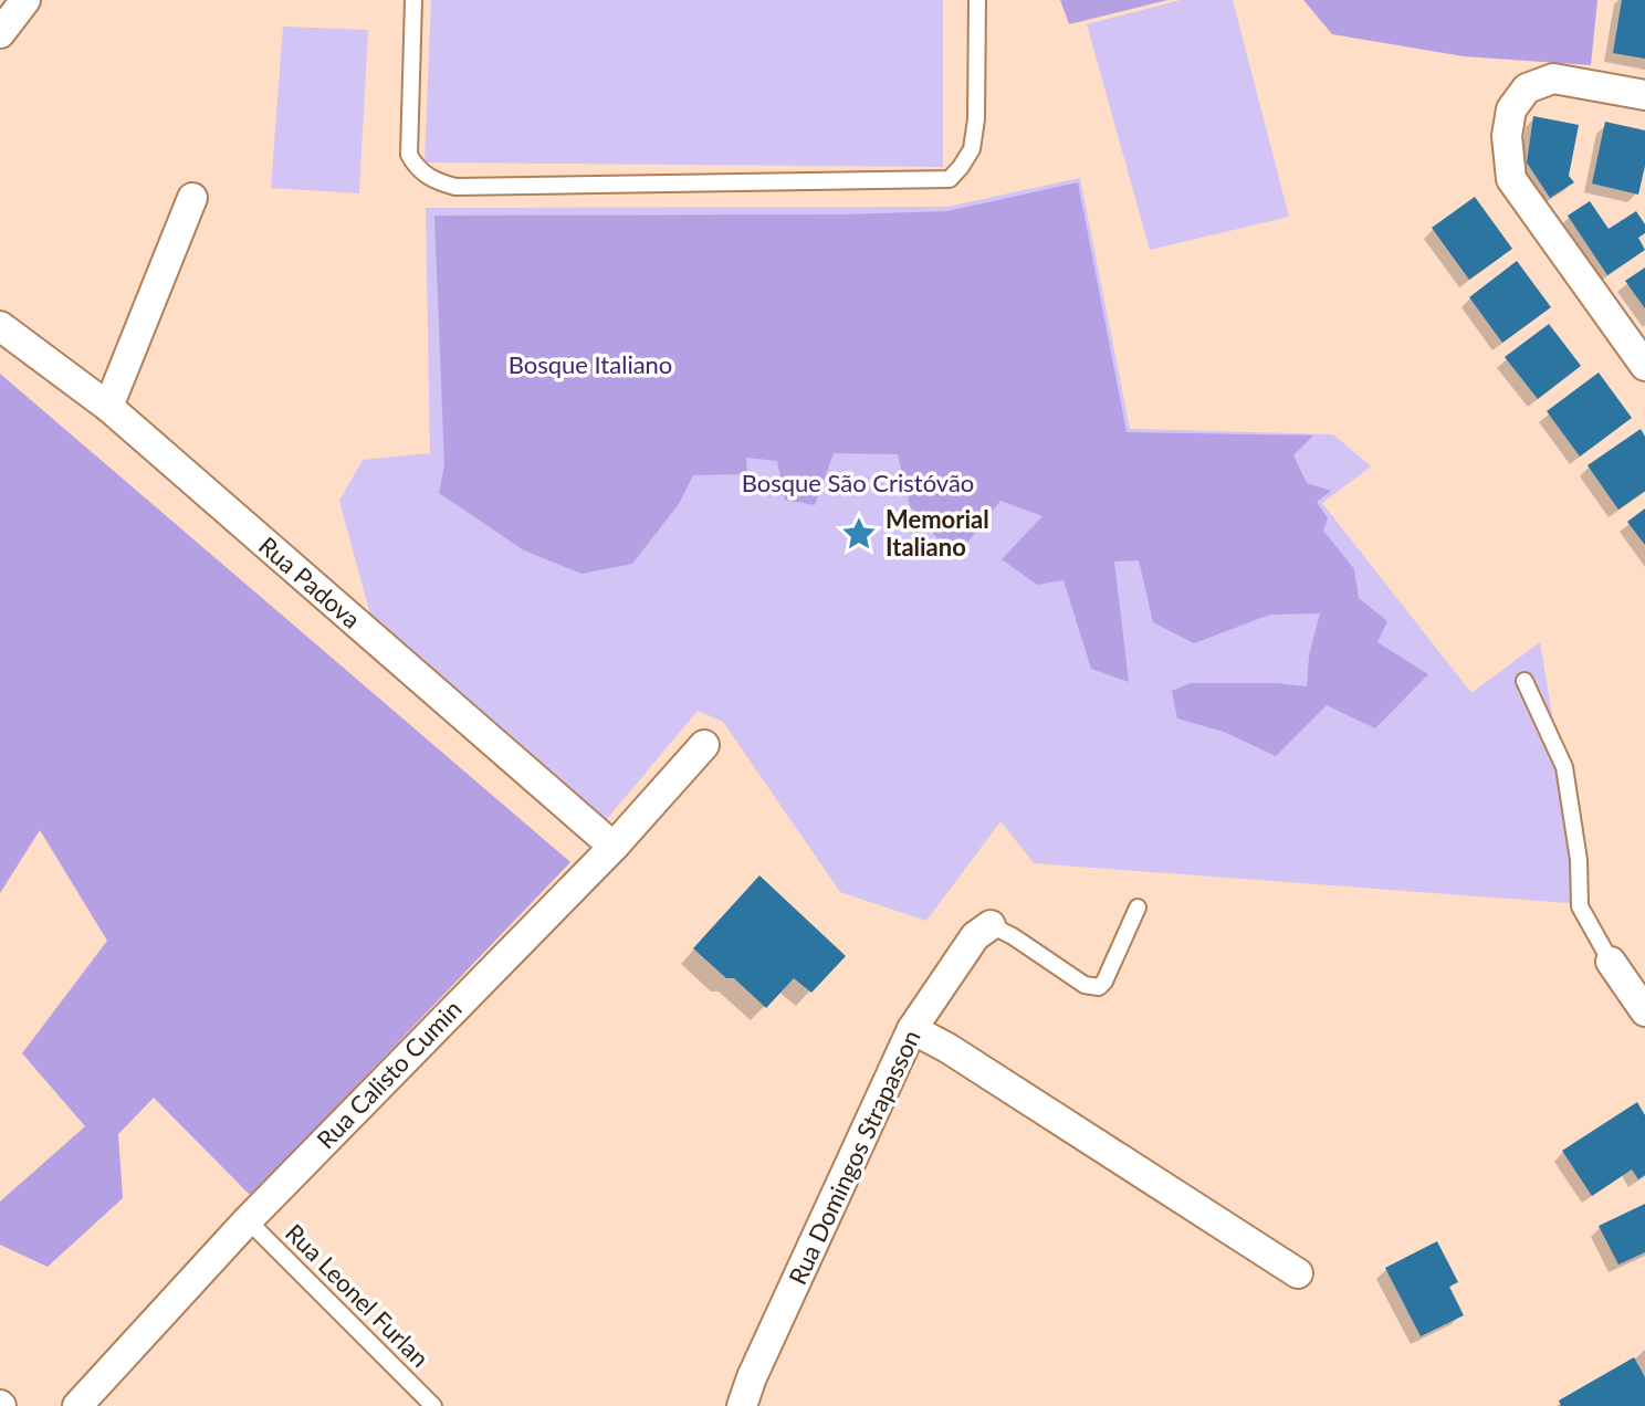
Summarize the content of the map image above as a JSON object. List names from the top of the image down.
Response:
{
  "streets": {
    "street": ["Rua Padova", "Rua Calisto Cumin", "Rua Domingos Strapasson"],
    "lane": ["Rua Leonel Furlan"]
  },
  "crossings": [
    ["Rua Padova", "Rua Calisto Cumin"],
    ["Rua Calisto Cumin", "Rua Leonel Furlan"]
  ],
  "parks": ["Bosque Italiano", "Bosque São Cristóvão"],
  "places": {
    "place": ["Memorial Italiano"]
  }
}
